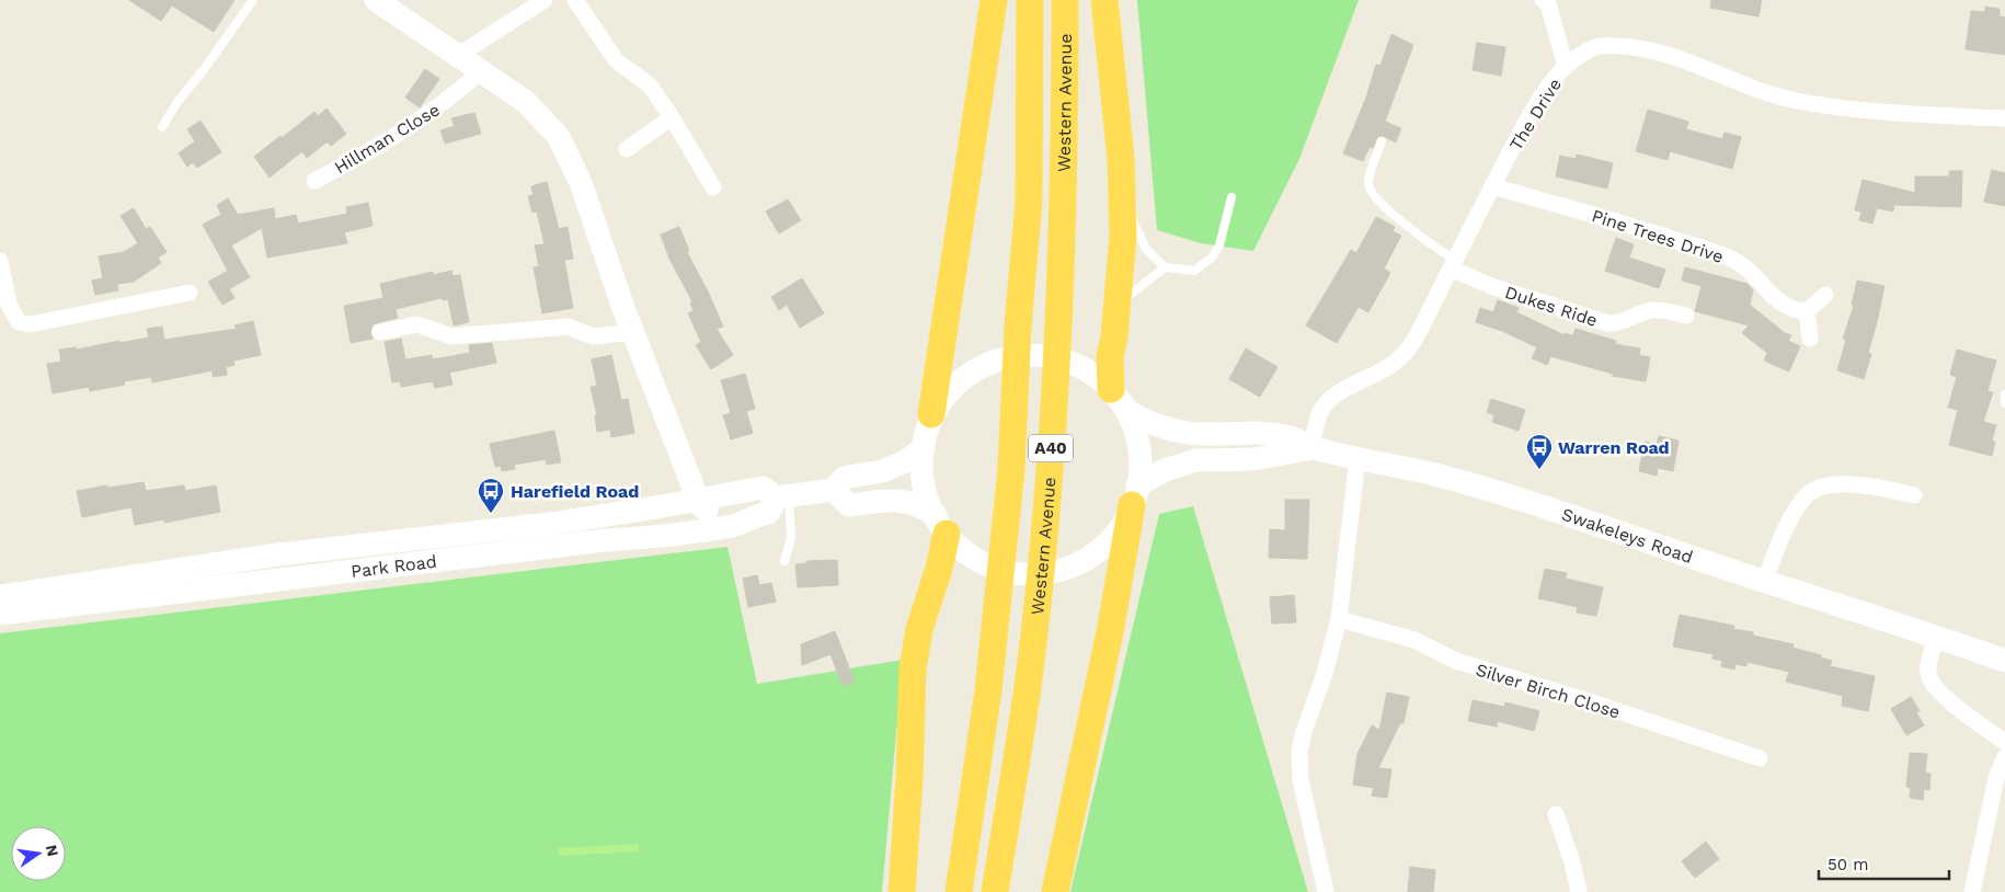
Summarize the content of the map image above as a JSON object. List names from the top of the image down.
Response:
{
  "streets": {
    "highway": ["Western Avenue", "A40"],
    "main road": ["Swakeleys Road", "Park Road"],
    "street": [
      "The Drive",
      "Hillman Close",
      "Pine Trees Drive",
      "Dukes Ride",
      "Silver Birch Close"
    ]
  },
  "crossings": [
    ["The Drive", "Pine Trees Drive"],
    ["The Drive", "Dukes Ride"],
    ["The Drive", "Swakeleys Road"]
  ],
  "places": {
    "bus stop": ["Warren Road", "Harefield Road"]
  },
  "scale_bar": "50 m",
  "north": "right"
}
